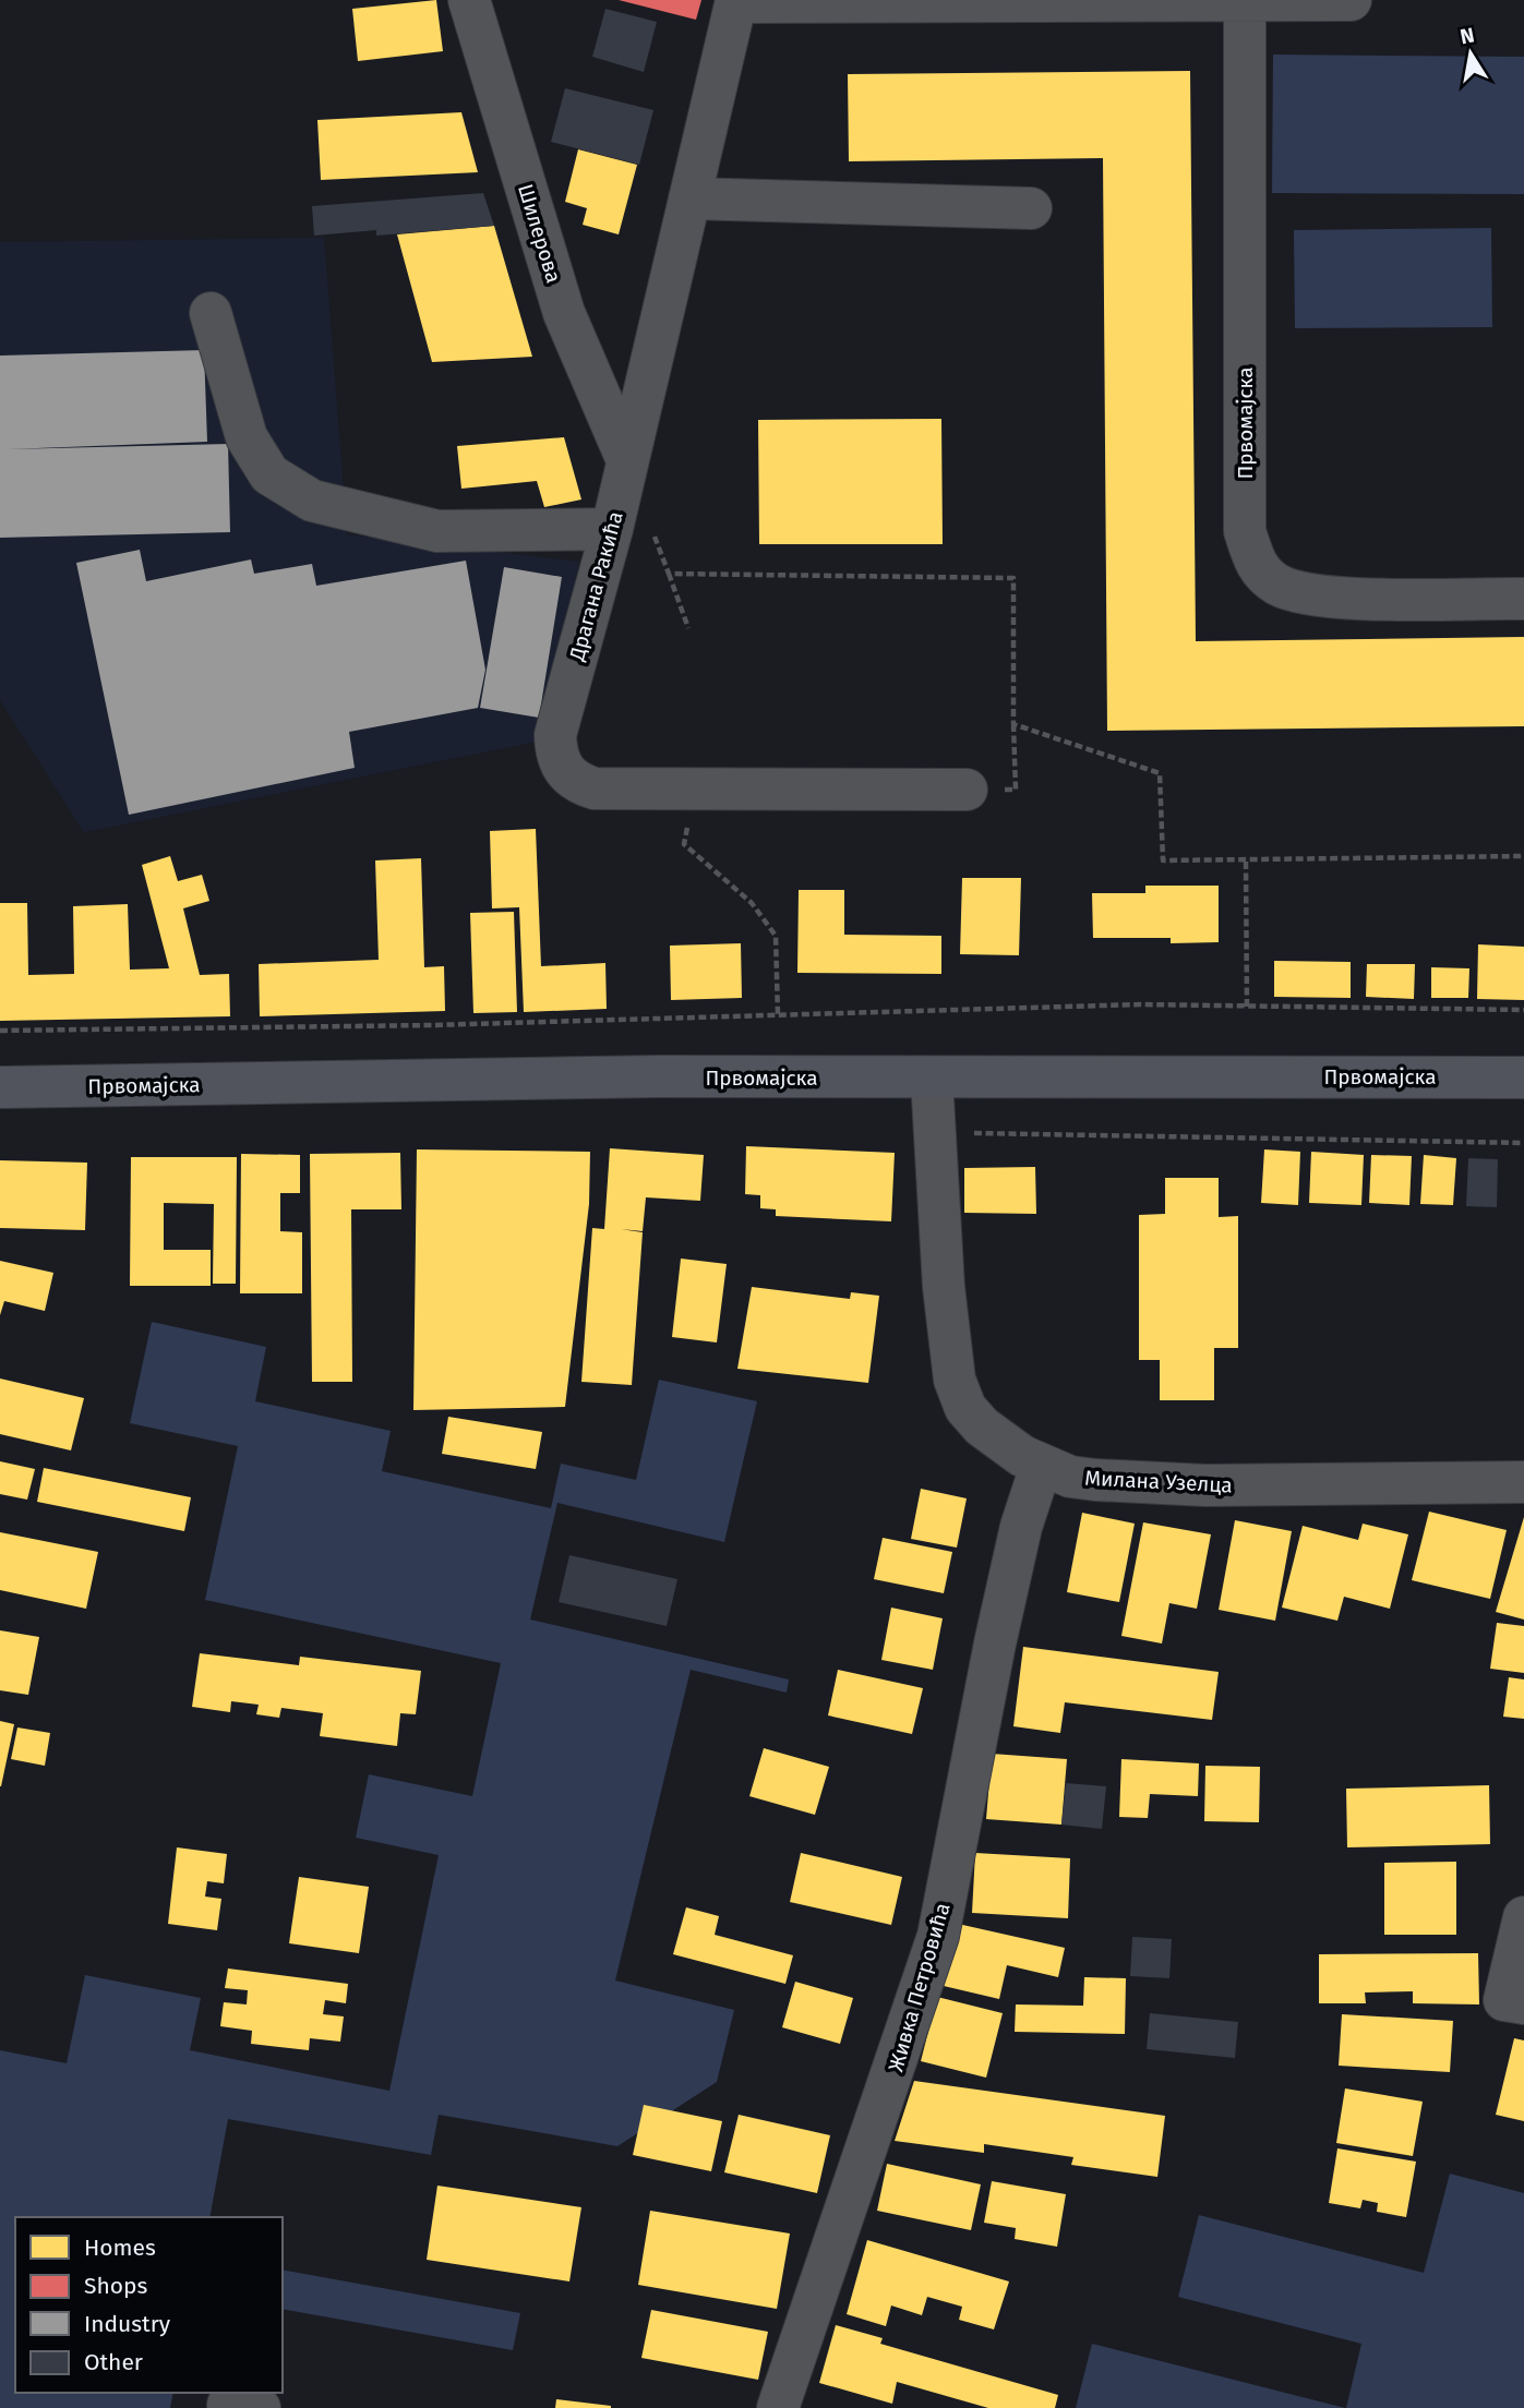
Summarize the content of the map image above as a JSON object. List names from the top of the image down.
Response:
{
  "streets": {
    "main road": ["Првомајска"],
    "street": [
      "Шилерова",
      "Драгана Ракића",
      "Милана Узелца",
      "Живка Петровића"
    ]
  },
  "crossings": [
    ["Шилерова", "Драгана Ракића"],
    ["Првомајска", "Милана Узелца"],
    ["Милана Узелца", "Живка Петровића"]
  ],
  "legend": [
    "Homes",
    "Shops",
    "Industry",
    "Other"
  ],
  "north": "top"
}
